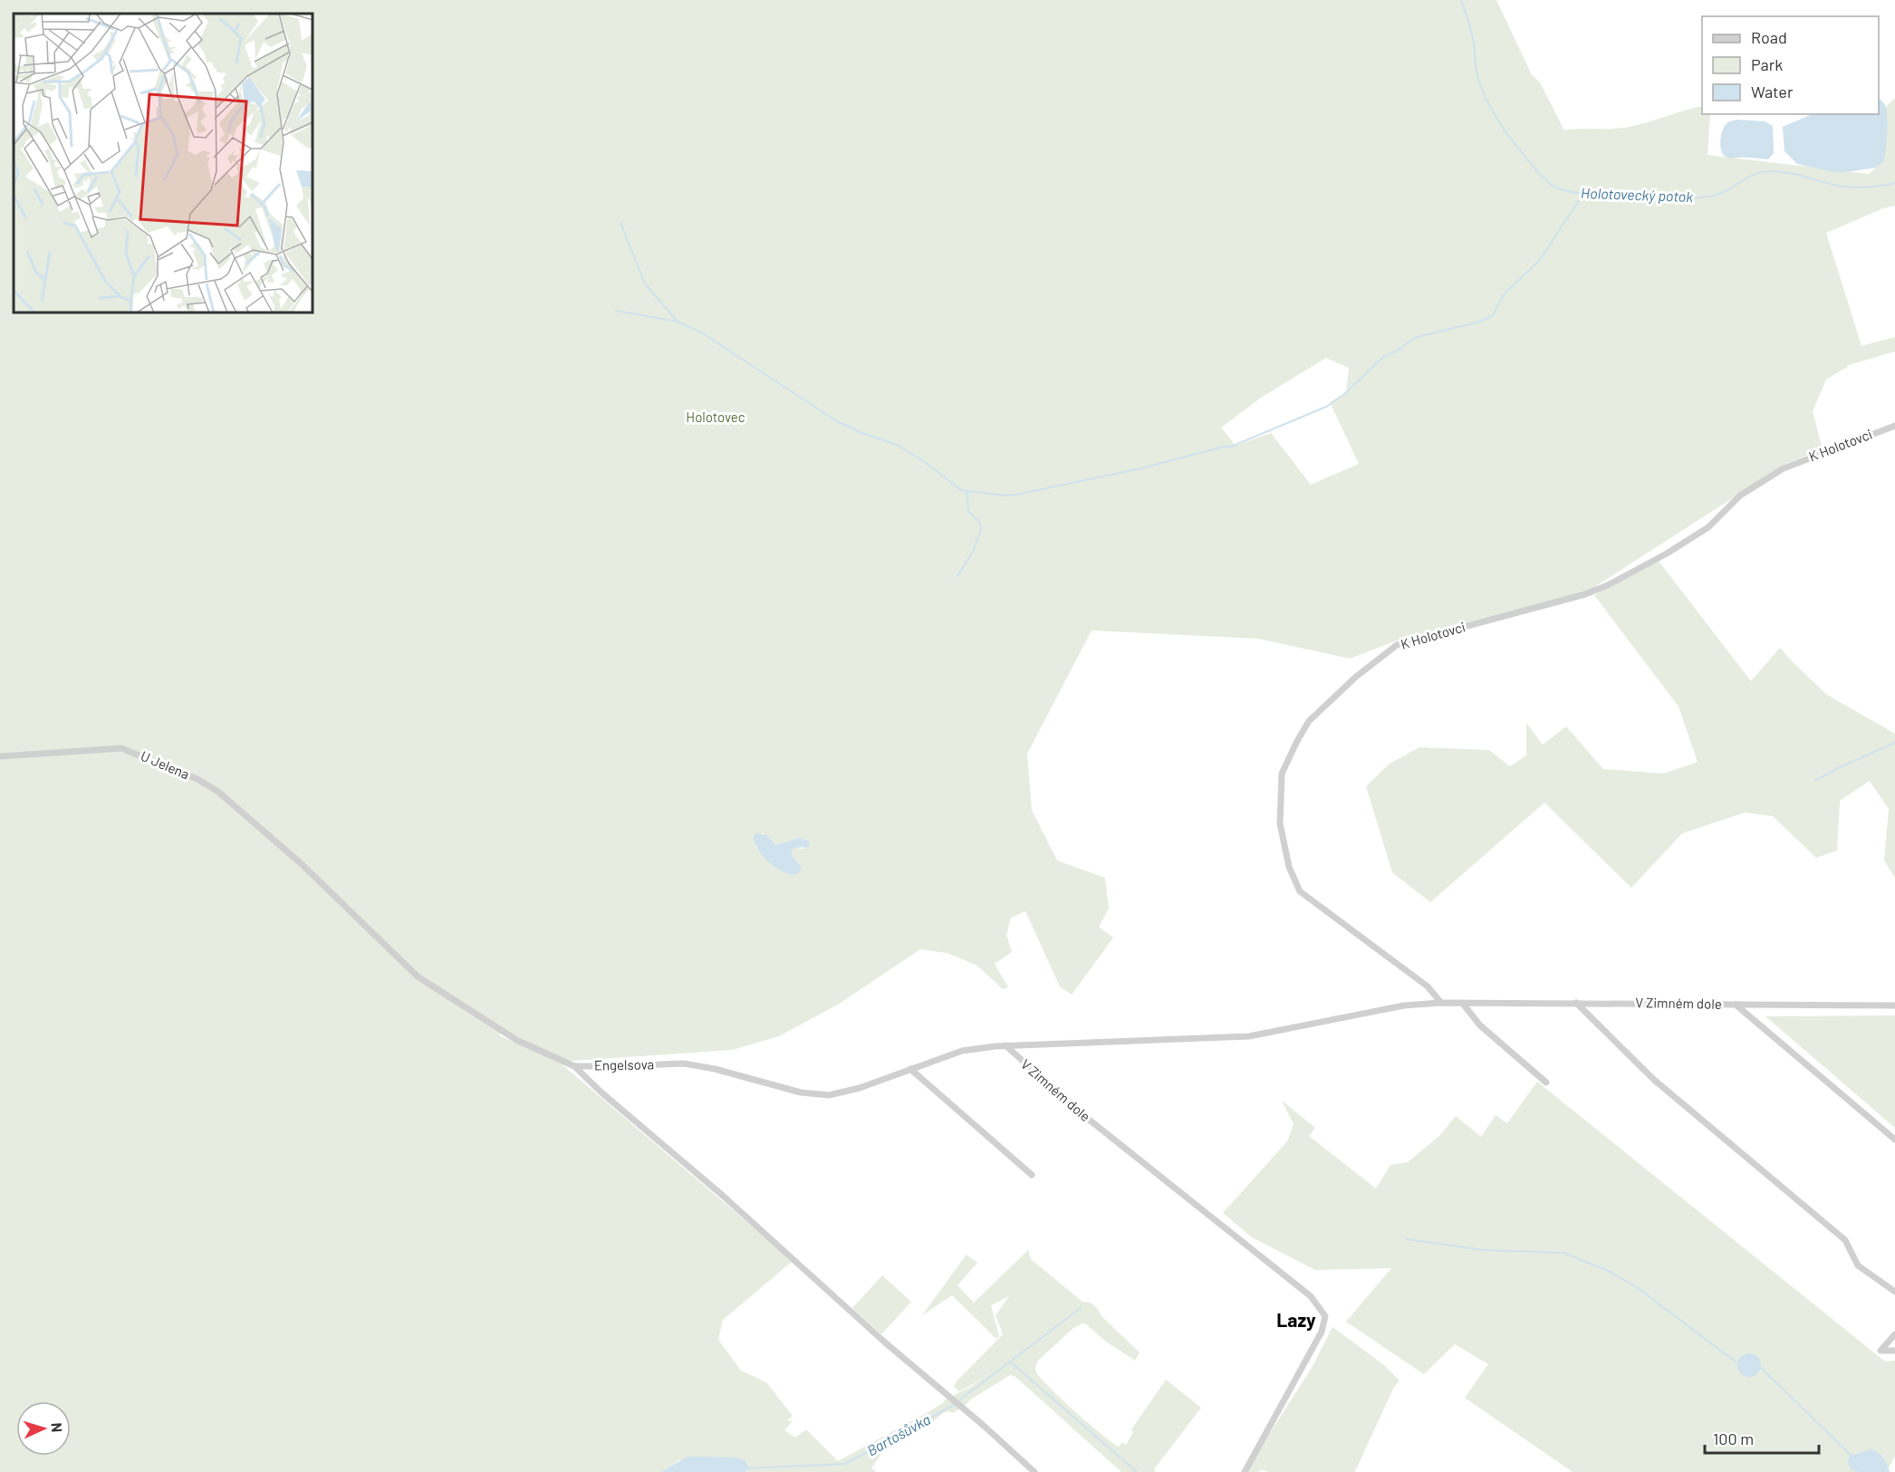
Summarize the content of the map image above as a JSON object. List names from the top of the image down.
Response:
{
  "streets": {
    "street": [
      "K Holotovci",
      "U Jelena",
      "V Zimném dole",
      "Engelsova"
    ]
  },
  "crossings": [
    ["K Holotovci", "V Zimném dole"],
    ["U Jelena", "Engelsova"],
    ["V Zimném dole", "Engelsova"]
  ],
  "districts": ["Lazy"],
  "water": ["Holotovecký potok", "Bartošůvka"],
  "parks": ["Holotovec"],
  "legend": ["Road", "Park", "Water"],
  "scale_bar": "100 m",
  "north": "right"
}
